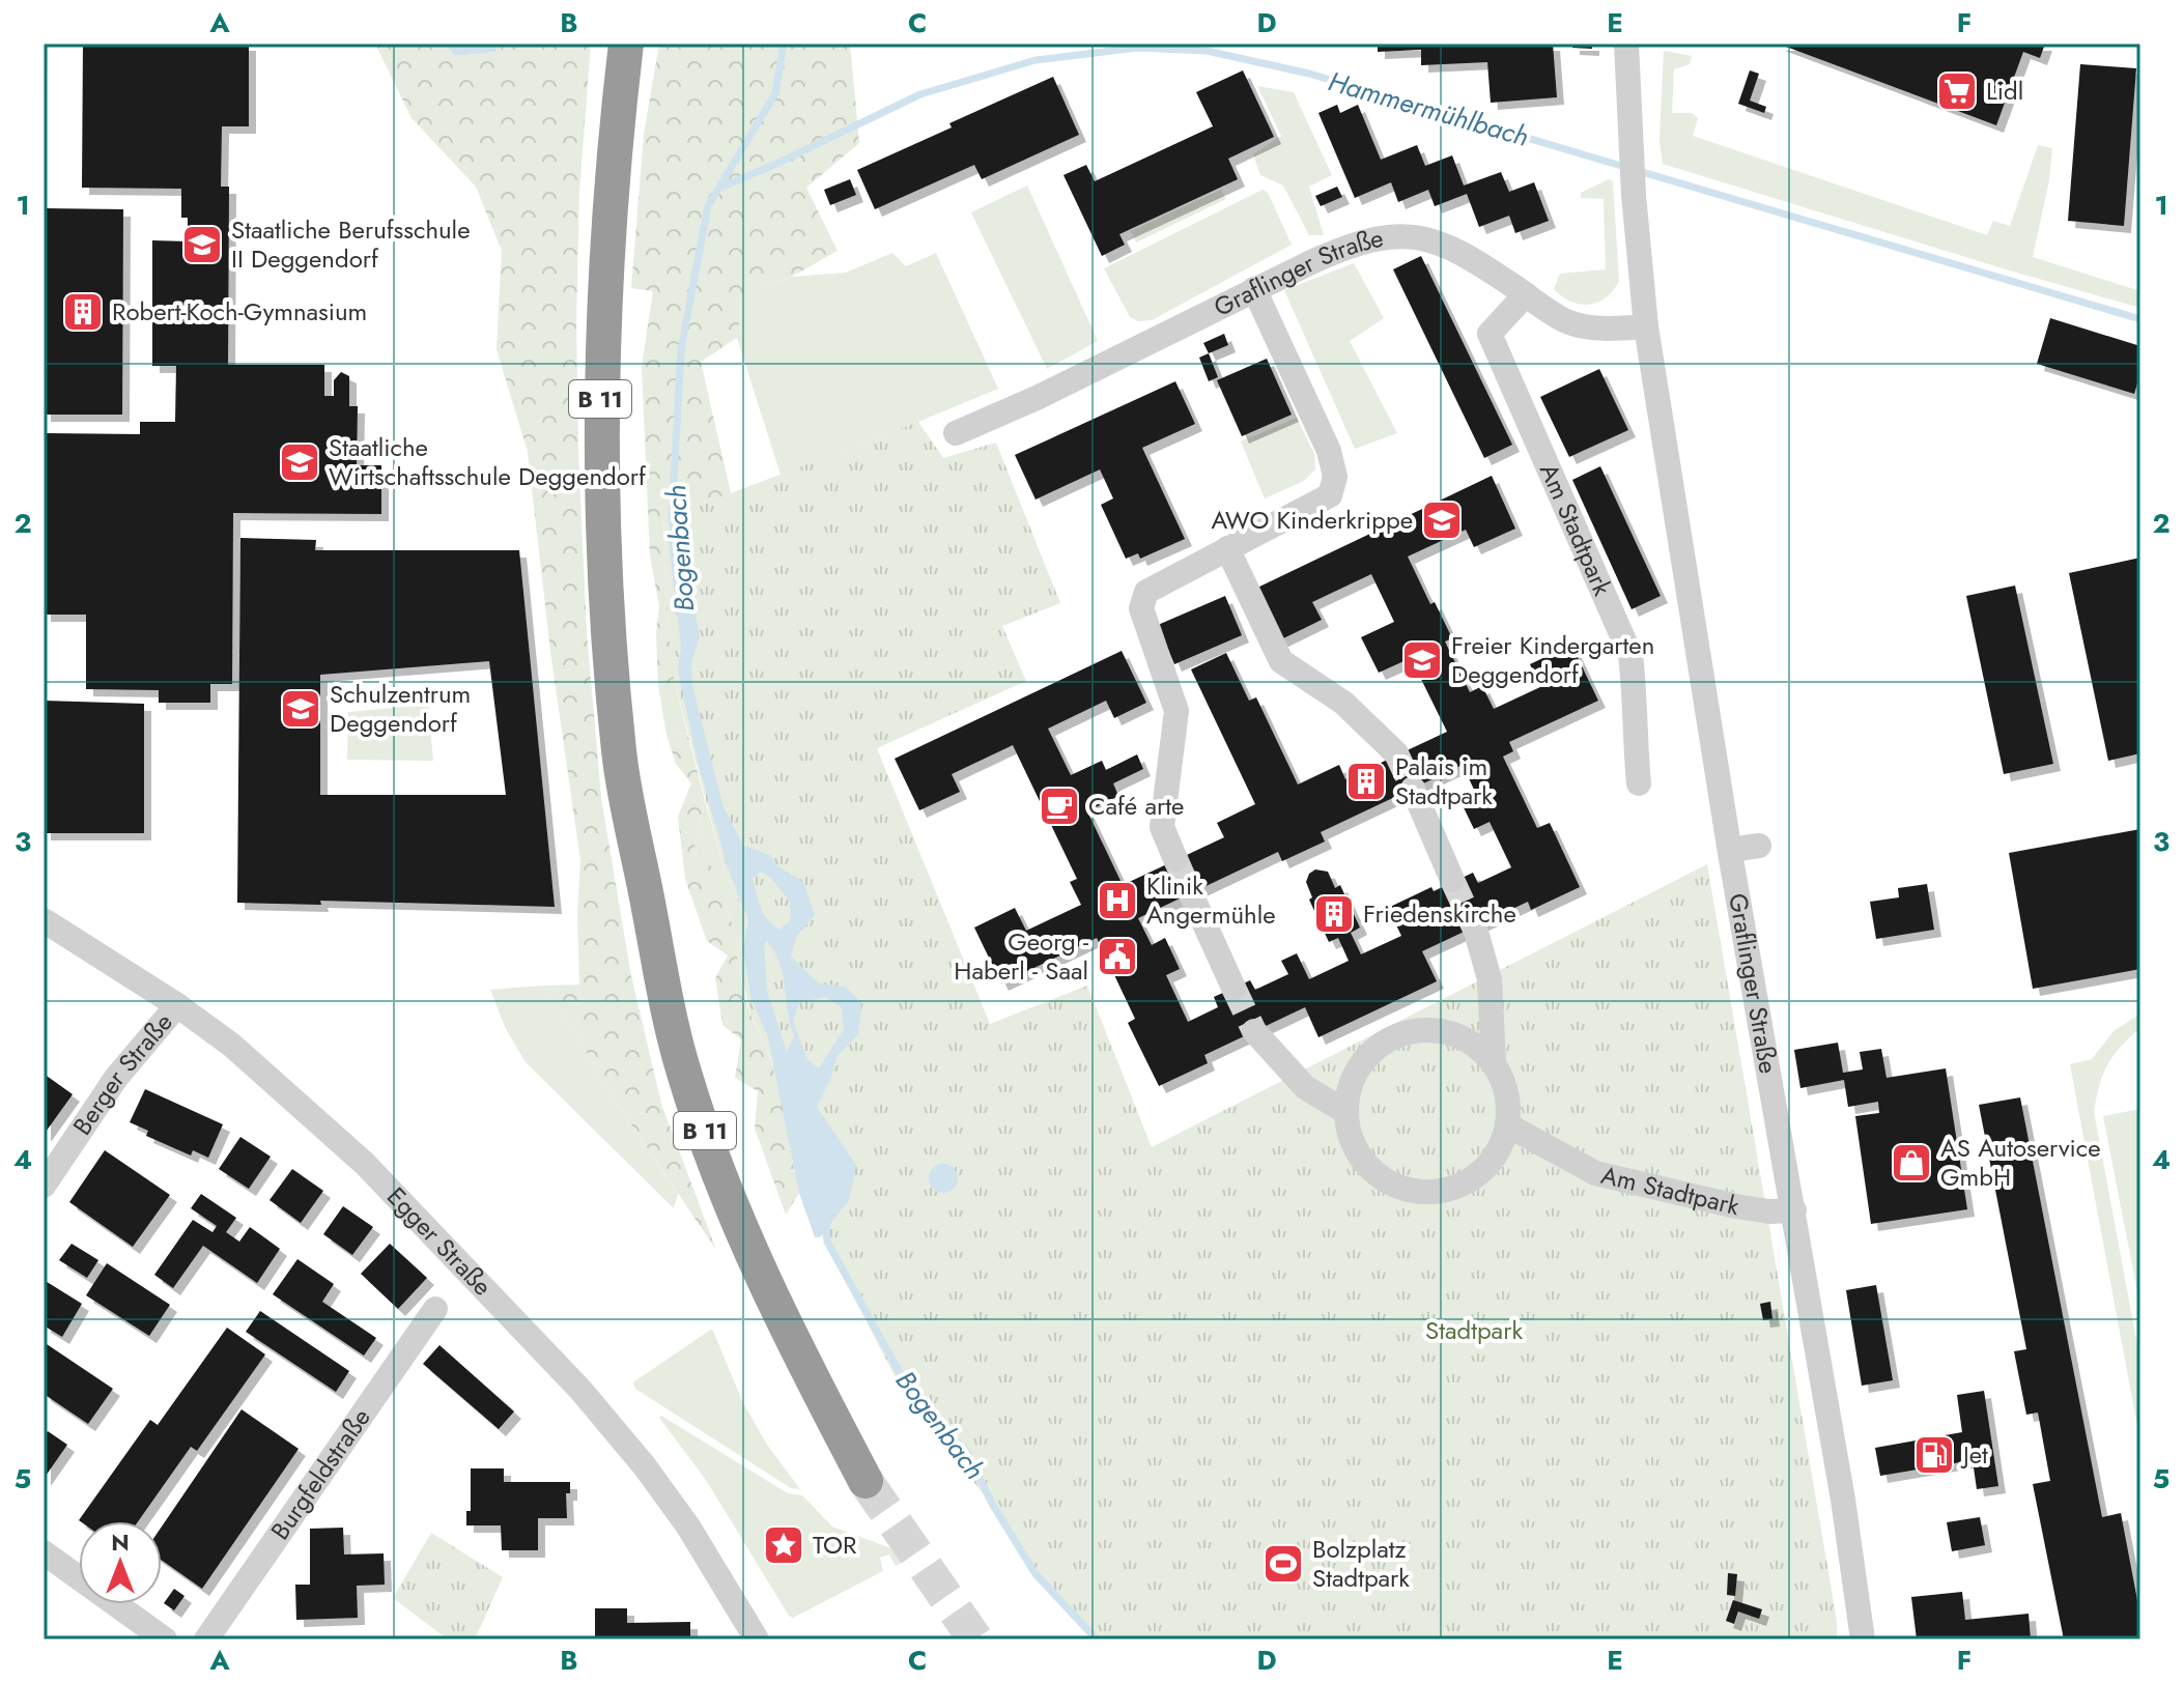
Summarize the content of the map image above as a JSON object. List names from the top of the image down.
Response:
{
  "streets": {
    "highway": ["B 11"],
    "street": [
      "Graflinger Straße",
      "Am Stadtpark",
      "Berger Straße",
      "Egger Straße",
      "Burgfeldstraße"
    ]
  },
  "crossings": [
    ["Graflinger Straße", "Am Stadtpark"],
    ["Berger Straße", "Egger Straße"]
  ],
  "water": ["Hammermühlbach", "Bogenbach"],
  "parks": ["Stadtpark"],
  "places": {
    "supermarket": ["Lidl"],
    "school or university": [
      "Staatliche Berufsschule II Deggendorf",
      "Staatliche Wirtschaftsschule Deggendorf",
      "AWO Kinderkrippe",
      "Freier Kindergarten Deggendorf",
      "Schulzentrum Deggendorf"
    ],
    "building": ["Robert-Koch-Gymnasium", "Palais im Stadtpark", "Friedenskirche"],
    "cafe": ["Café arte"],
    "hospital": ["Klinik Angermühle"],
    "public building": ["Georg - Haberl - Saal"],
    "shop": ["AS Autoservice GmbH"],
    "fuel station": ["Jet"],
    "place": ["TOR"],
    "sports": ["Bolzplatz Stadtpark"]
  },
  "north": "top",
  "grid": {
    "columns": [
      "A",
      "B",
      "C",
      "D",
      "E",
      "F"
    ],
    "rows": [
      "1",
      "2",
      "3",
      "4",
      "5"
    ]
  }
}
